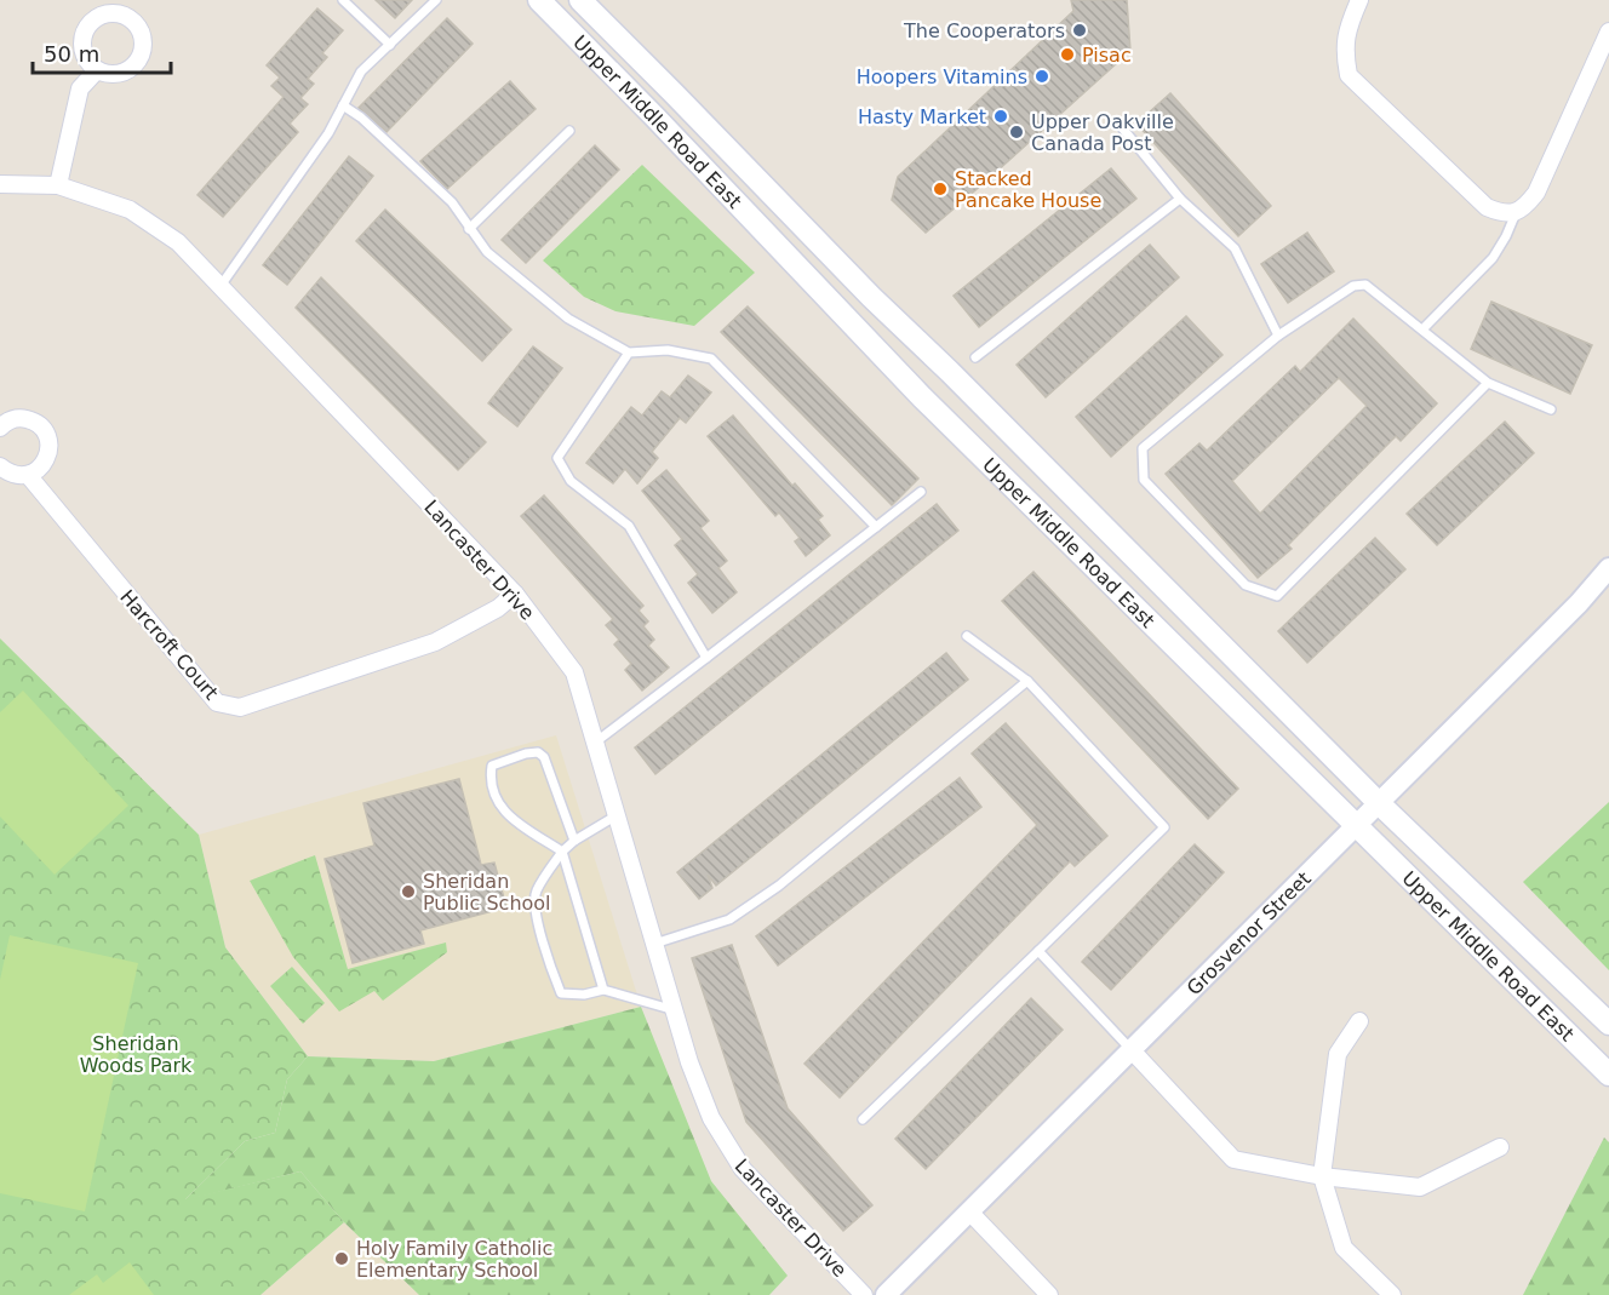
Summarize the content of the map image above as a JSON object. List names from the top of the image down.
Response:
{
  "streets": {
    "main road": ["Upper Middle Road East"],
    "street": ["Lancaster Drive", "Harcroft Court", "Grosvenor Street"]
  },
  "crossings": [
    ["Upper Middle Road East", "Grosvenor Street"],
    ["Lancaster Drive", "Harcroft Court"]
  ],
  "parks": ["Sheridan Woods Park"],
  "places": [
    "The Cooperators",
    "Pisac",
    "Hoopers Vitamins",
    "Hasty Market",
    "Upper Oakville Canada Post",
    "Stacked Pancake House",
    "Sheridan Public School",
    "Holy Family Catholic Elementary School"
  ],
  "scale_bar": "50 m"
}
